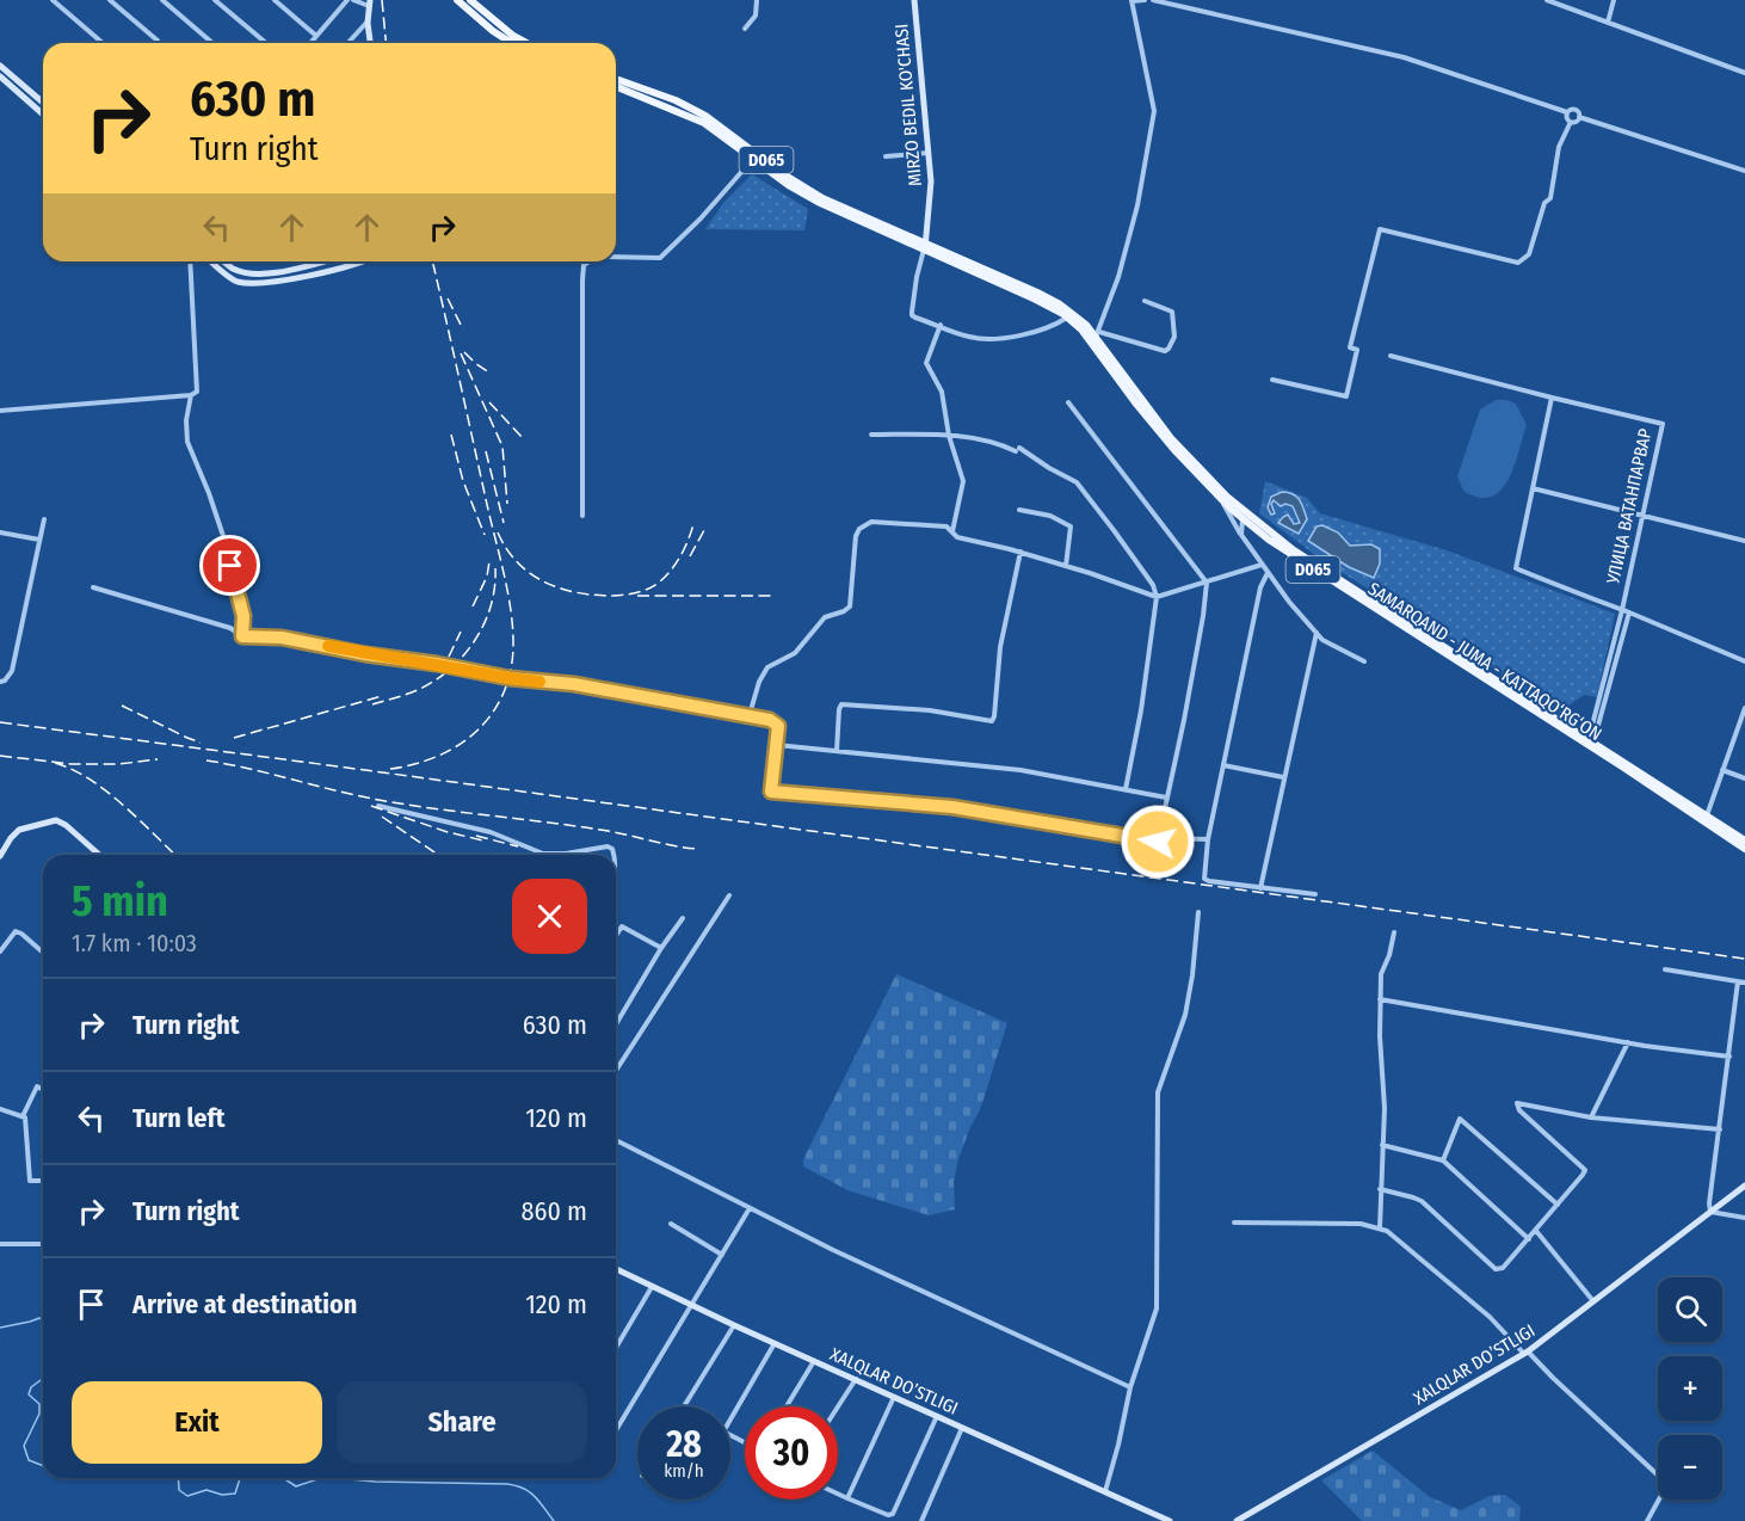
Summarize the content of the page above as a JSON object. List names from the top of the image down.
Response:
{
  "streets": {
    "main road": [
      "MIRZO BEDIL KO'CHASI",
      "D065",
      "SAMARQAND - JUMA - KATTAQO‘RG‘ON",
      "XALQLAR DO’STLIGI"
    ],
    "street": ["УЛИЦА ВАТАНПАРВАР"]
  },
  "crossings": [
    ["MIRZO BEDIL KO'CHASI", "D065"],
    ["MIRZO BEDIL KO'CHASI", "SAMARQAND - JUMA - KATTAQO‘RG‘ON"],
    ["D065", "SAMARQAND - JUMA - KATTAQO‘RG‘ON"]
  ],
  "page": {
    "turn": ["630 m", "Turn right"],
    "heading": ["5 min", "1.7 km · 10:03"],
    "list": [
      {
        "name": "Turn right",
        "value": "630 m"
      },
      {
        "name": "Turn left",
        "value": "120 m"
      },
      {
        "name": "Turn right",
        "value": "860 m"
      },
      {
        "name": "Arrive at destination",
        "value": "120 m"
      }
    ],
    "map_buttons": ["+", "−"],
    "buttons": ["Exit", "Share"],
    "speed": "28 km/h",
    "limit": "30"
  }
}
